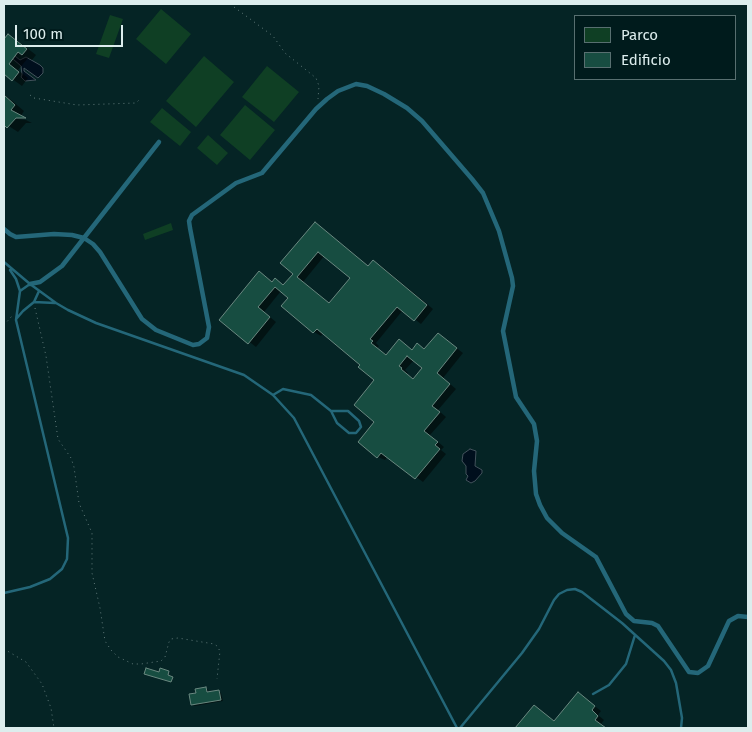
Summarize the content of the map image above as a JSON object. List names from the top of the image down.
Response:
{
  "legend": ["Parco", "Edificio"],
  "scale_bar": "100 m"
}
